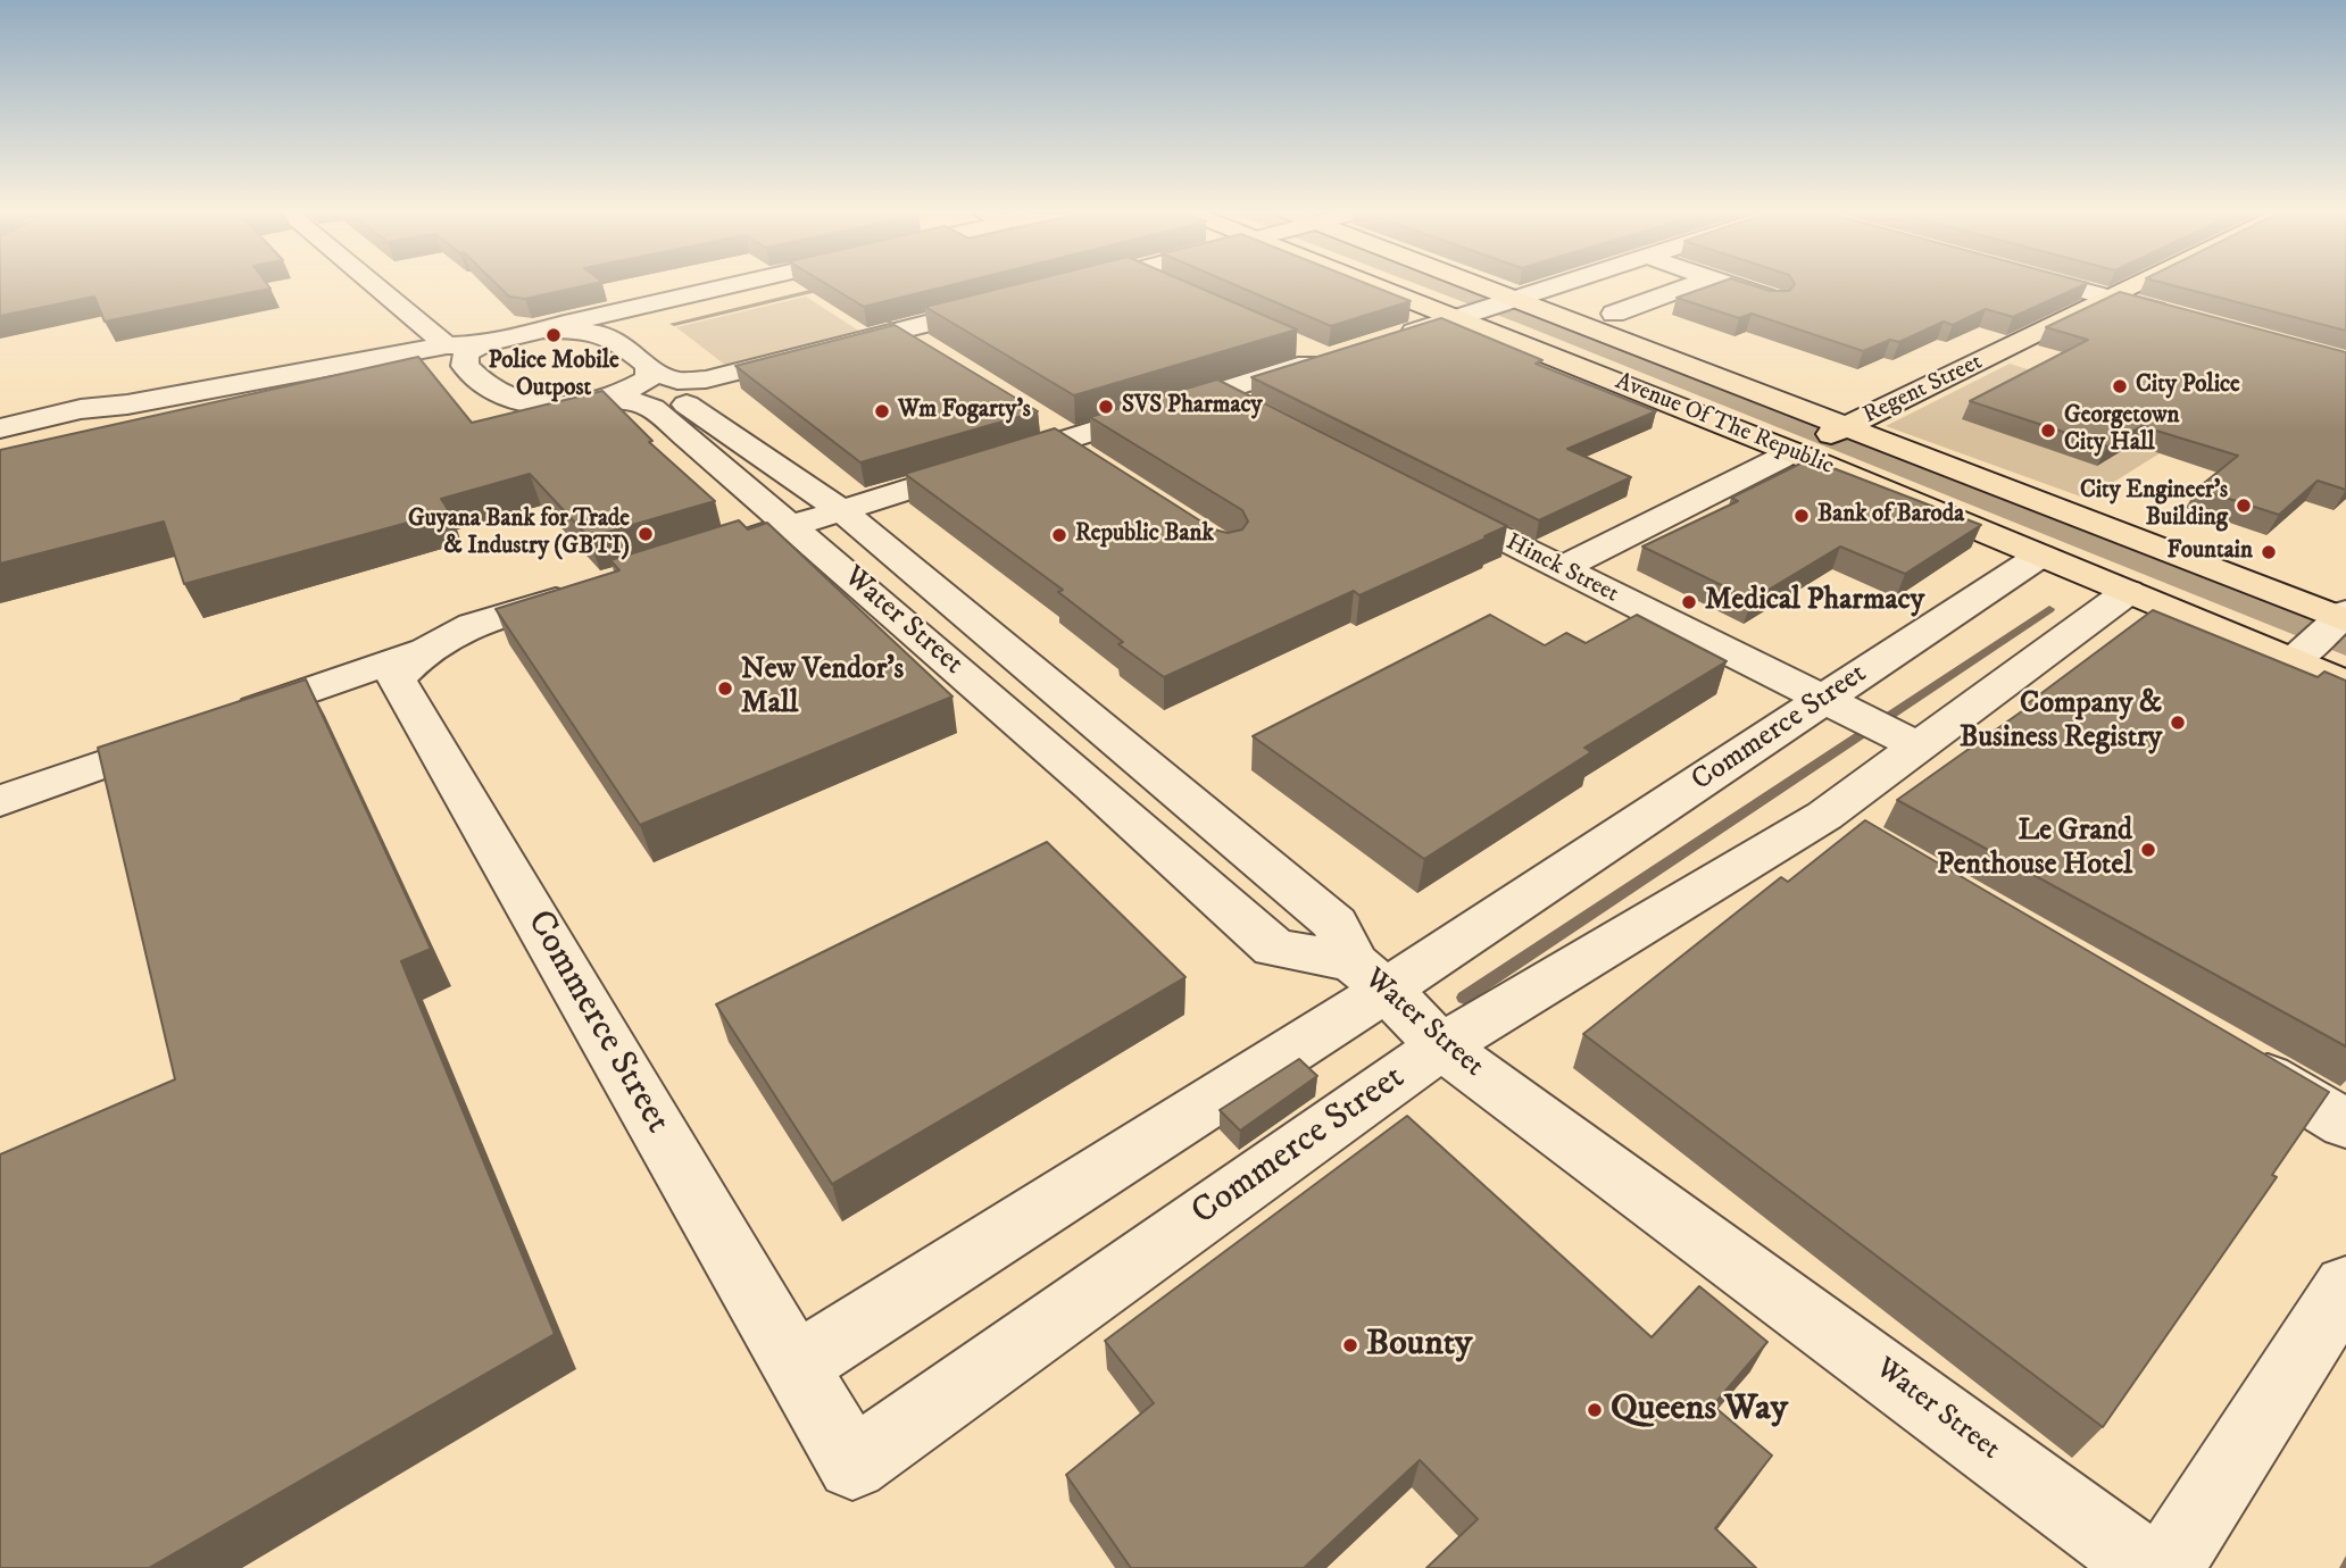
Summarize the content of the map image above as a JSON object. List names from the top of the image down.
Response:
{
  "streets": {
    "main road": ["Regent Street", "Avenue Of The Republic"],
    "street": ["Hinck Street", "Water Street", "Commerce Street"]
  },
  "crossings": [
    ["Regent Street", "Avenue Of The Republic"],
    ["Regent Street", "Hinck Street"],
    ["Avenue Of The Republic", "Commerce Street"],
    ["Hinck Street", "Commerce Street"],
    ["Water Street", "Commerce Street"]
  ],
  "places": [
    "Police Mobile Outpost",
    "City Police",
    "SVS Pharmacy",
    "Wm Fogarty's",
    "Georgetown City Hall",
    "City Engineer's Building",
    "Bank of Baroda",
    "Guyana Bank for Trade & Industry (GBTI)",
    "Republic Bank",
    "Fountain",
    "Medical Pharmacy",
    "New Vendor's Mall",
    "Company & Business Registry",
    "Le Grand Penthouse Hotel",
    "Bounty",
    "Queens Way"
  ]
}
